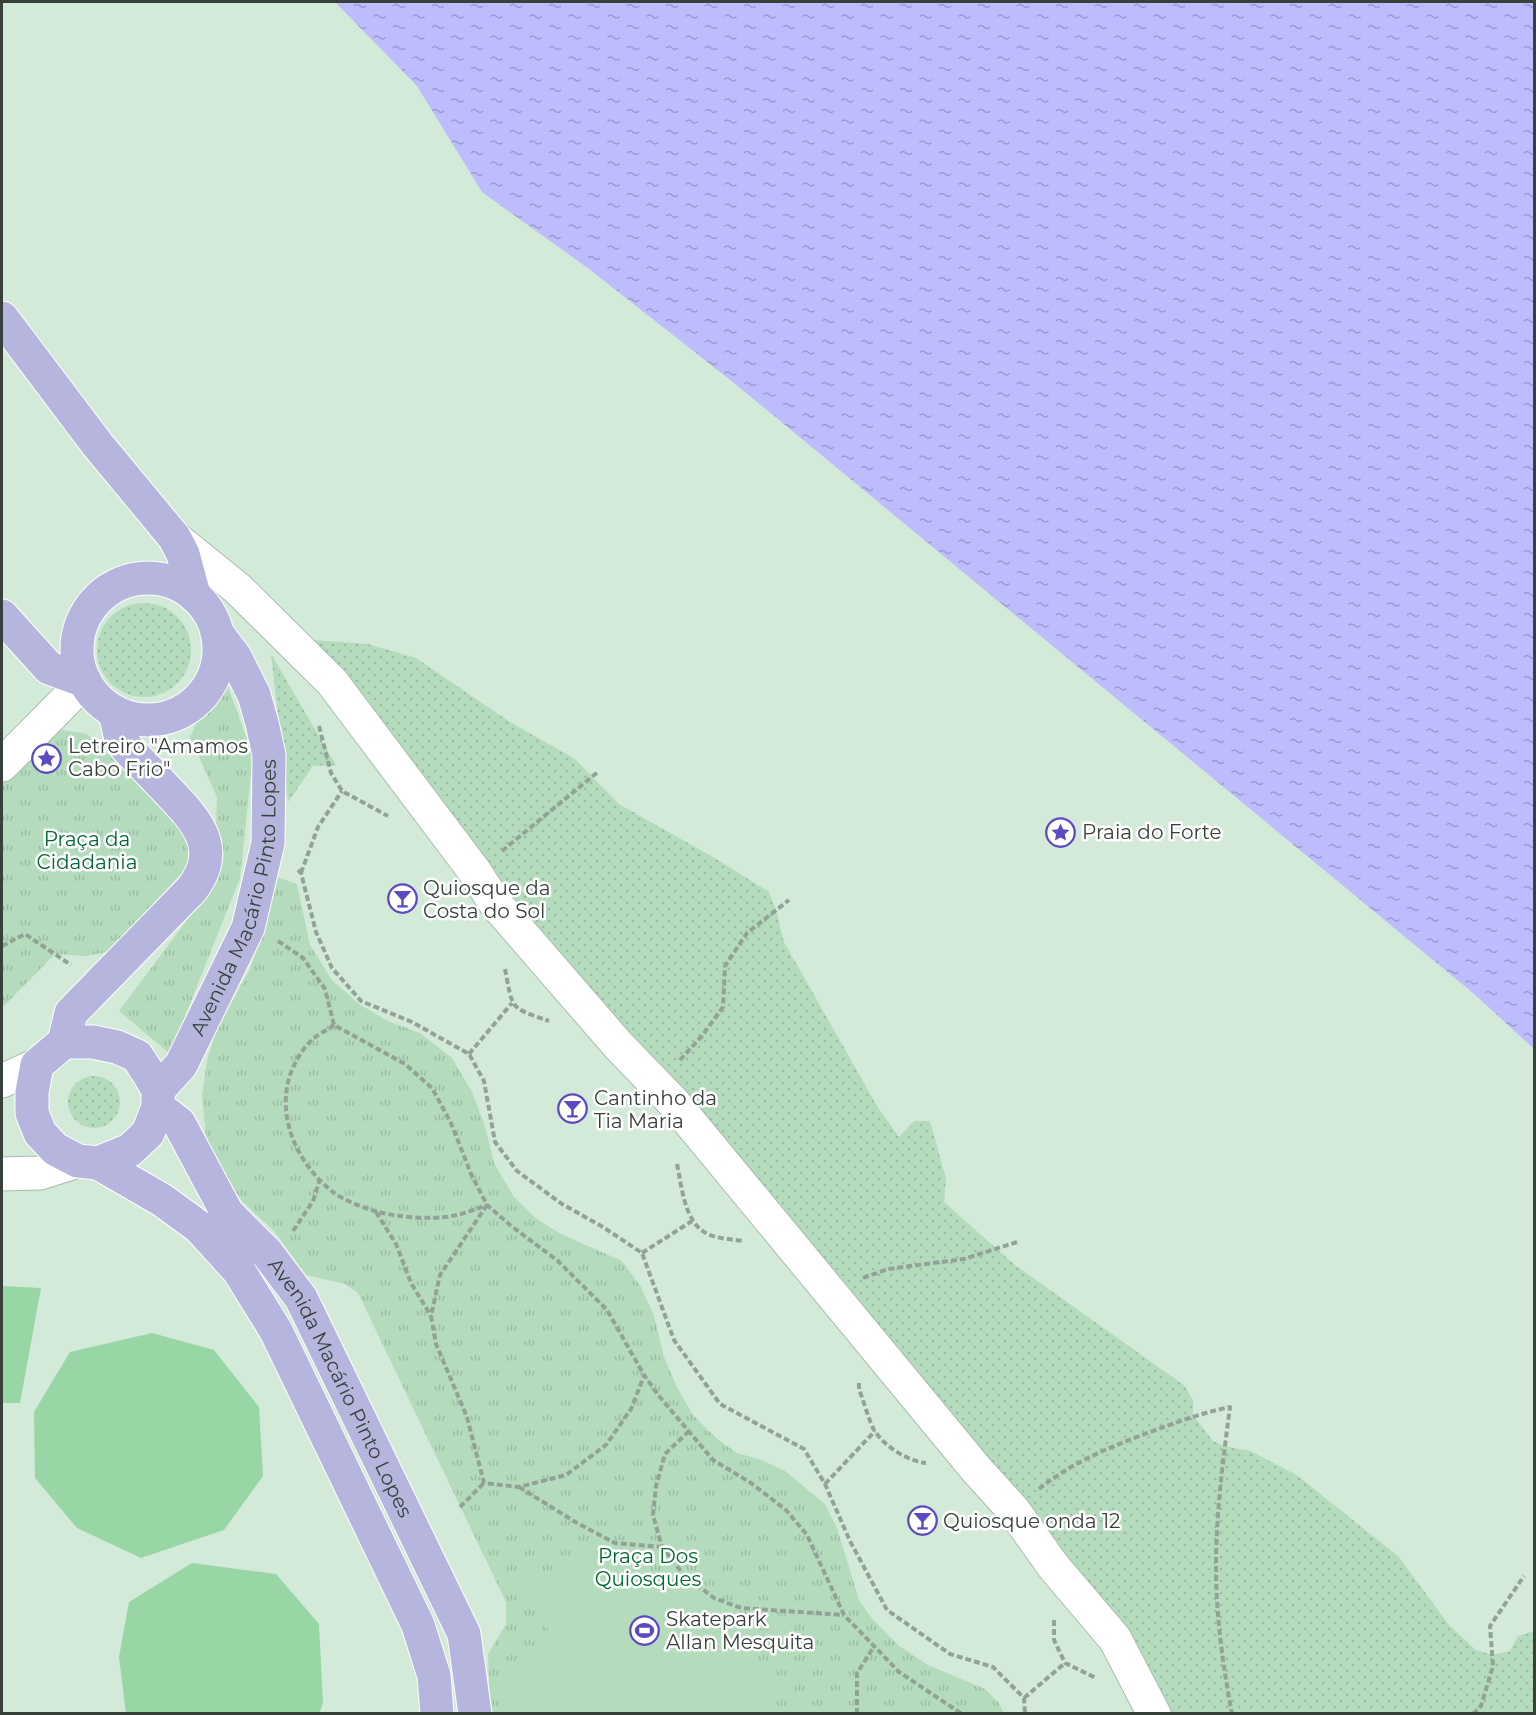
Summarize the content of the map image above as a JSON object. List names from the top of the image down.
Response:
{
  "streets": {
    "main road": ["Avenida Macário Pinto Lopes"]
  },
  "parks": ["Praça da Cidadania", "Praça Dos Quiosques"],
  "places": {
    "place": ["Letreiro \"Amamos Cabo Frio\"", "Praia do Forte"],
    "bar": ["Quiosque da Costa do Sol", "Cantinho da Tia Maria", "Quiosque onda 12"],
    "sports": ["Skatepark Allan Mesquita"]
  }
}
